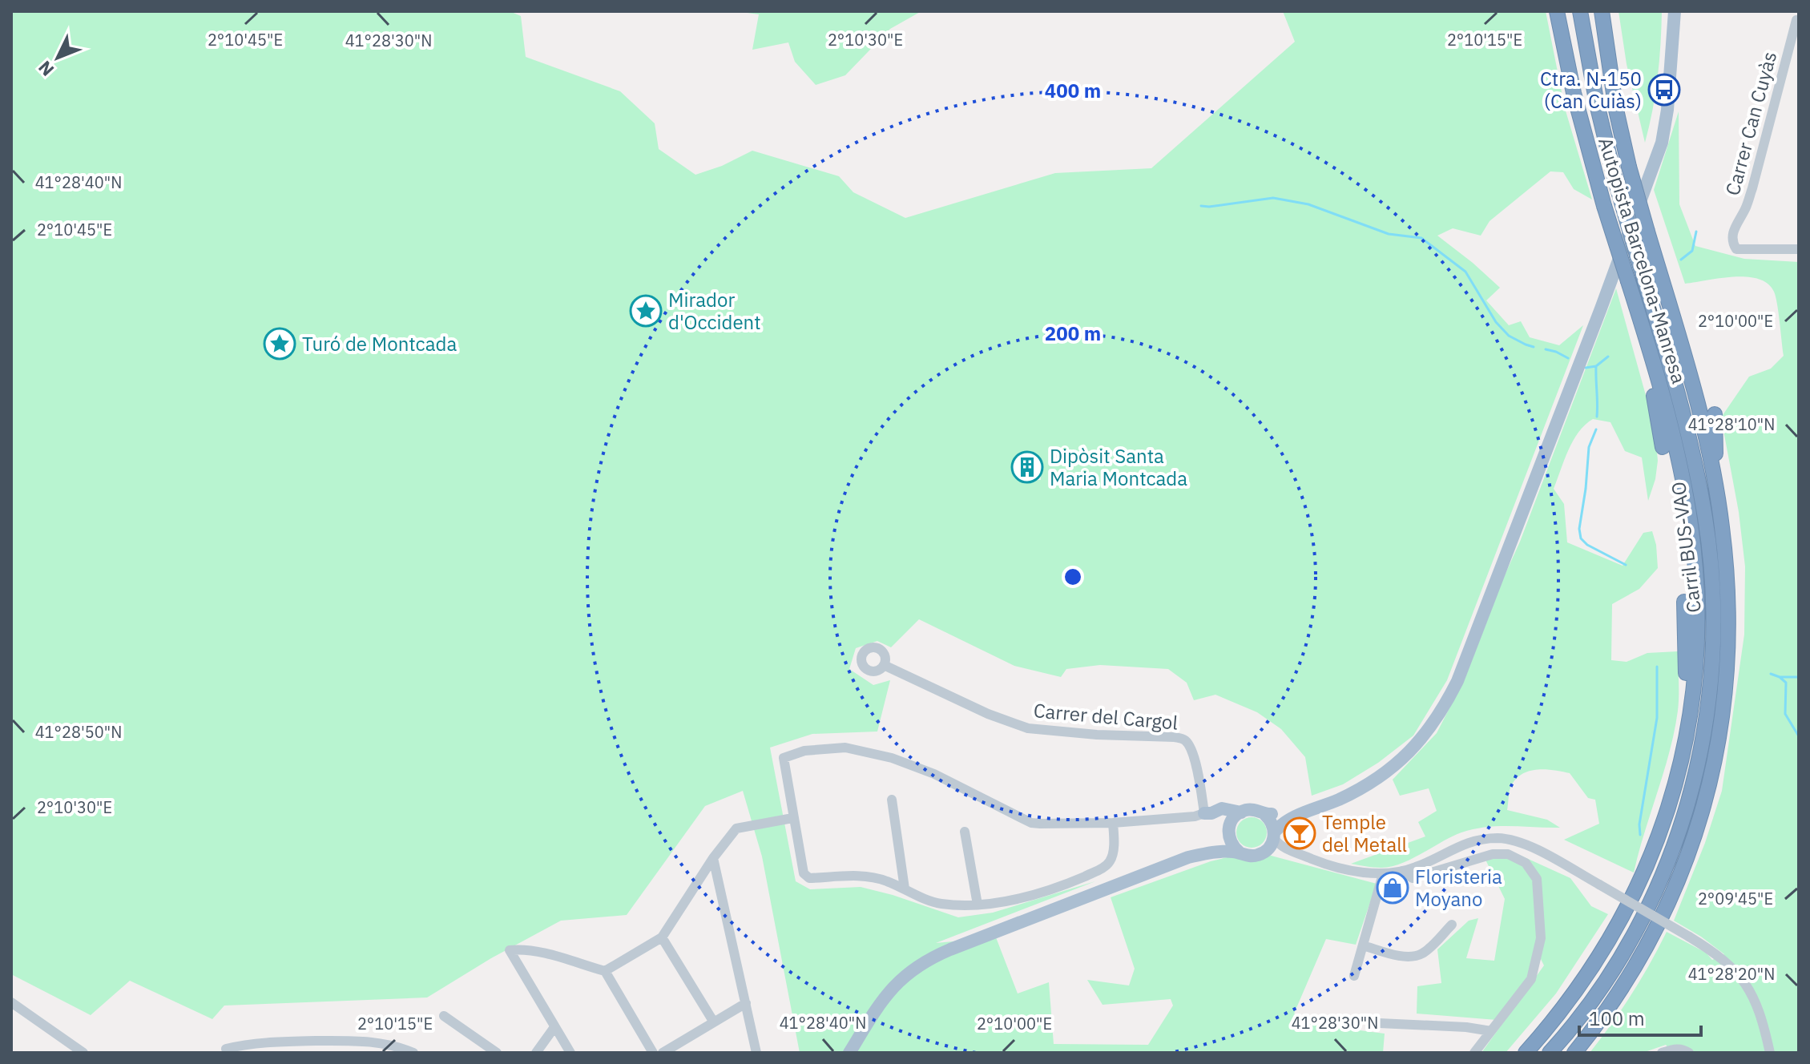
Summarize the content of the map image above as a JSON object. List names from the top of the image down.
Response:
{
  "streets": {
    "highway": ["Autopista Barcelona-Manresa", "Carril BUS-VAO"],
    "street": ["Carrer Can Cuyàs", "Carrer del Cargol"]
  },
  "places": {
    "bus stop": ["Ctra. N-150 (Can Cuiàs)"],
    "place": ["Mirador d'Occident", "Turó de Montcada"],
    "building": ["Dipòsit Santa Maria Montcada"],
    "bar": ["Temple del Metall"],
    "shop": ["Floristeria Moyano"]
  },
  "scale_bar": "100 m",
  "north": "bottom left",
  "coordinates": [
    "2°10'45\"E",
    "2°10'30\"E",
    "2°10'15\"E",
    "41°28'30\"N",
    "41°28'40\"N",
    "2°10'00\"E",
    "41°28'10\"N",
    "41°28'50\"N",
    "2°09'45\"E",
    "41°28'20\"N"
  ],
  "rings": ["400 m", "200 m"]
}
